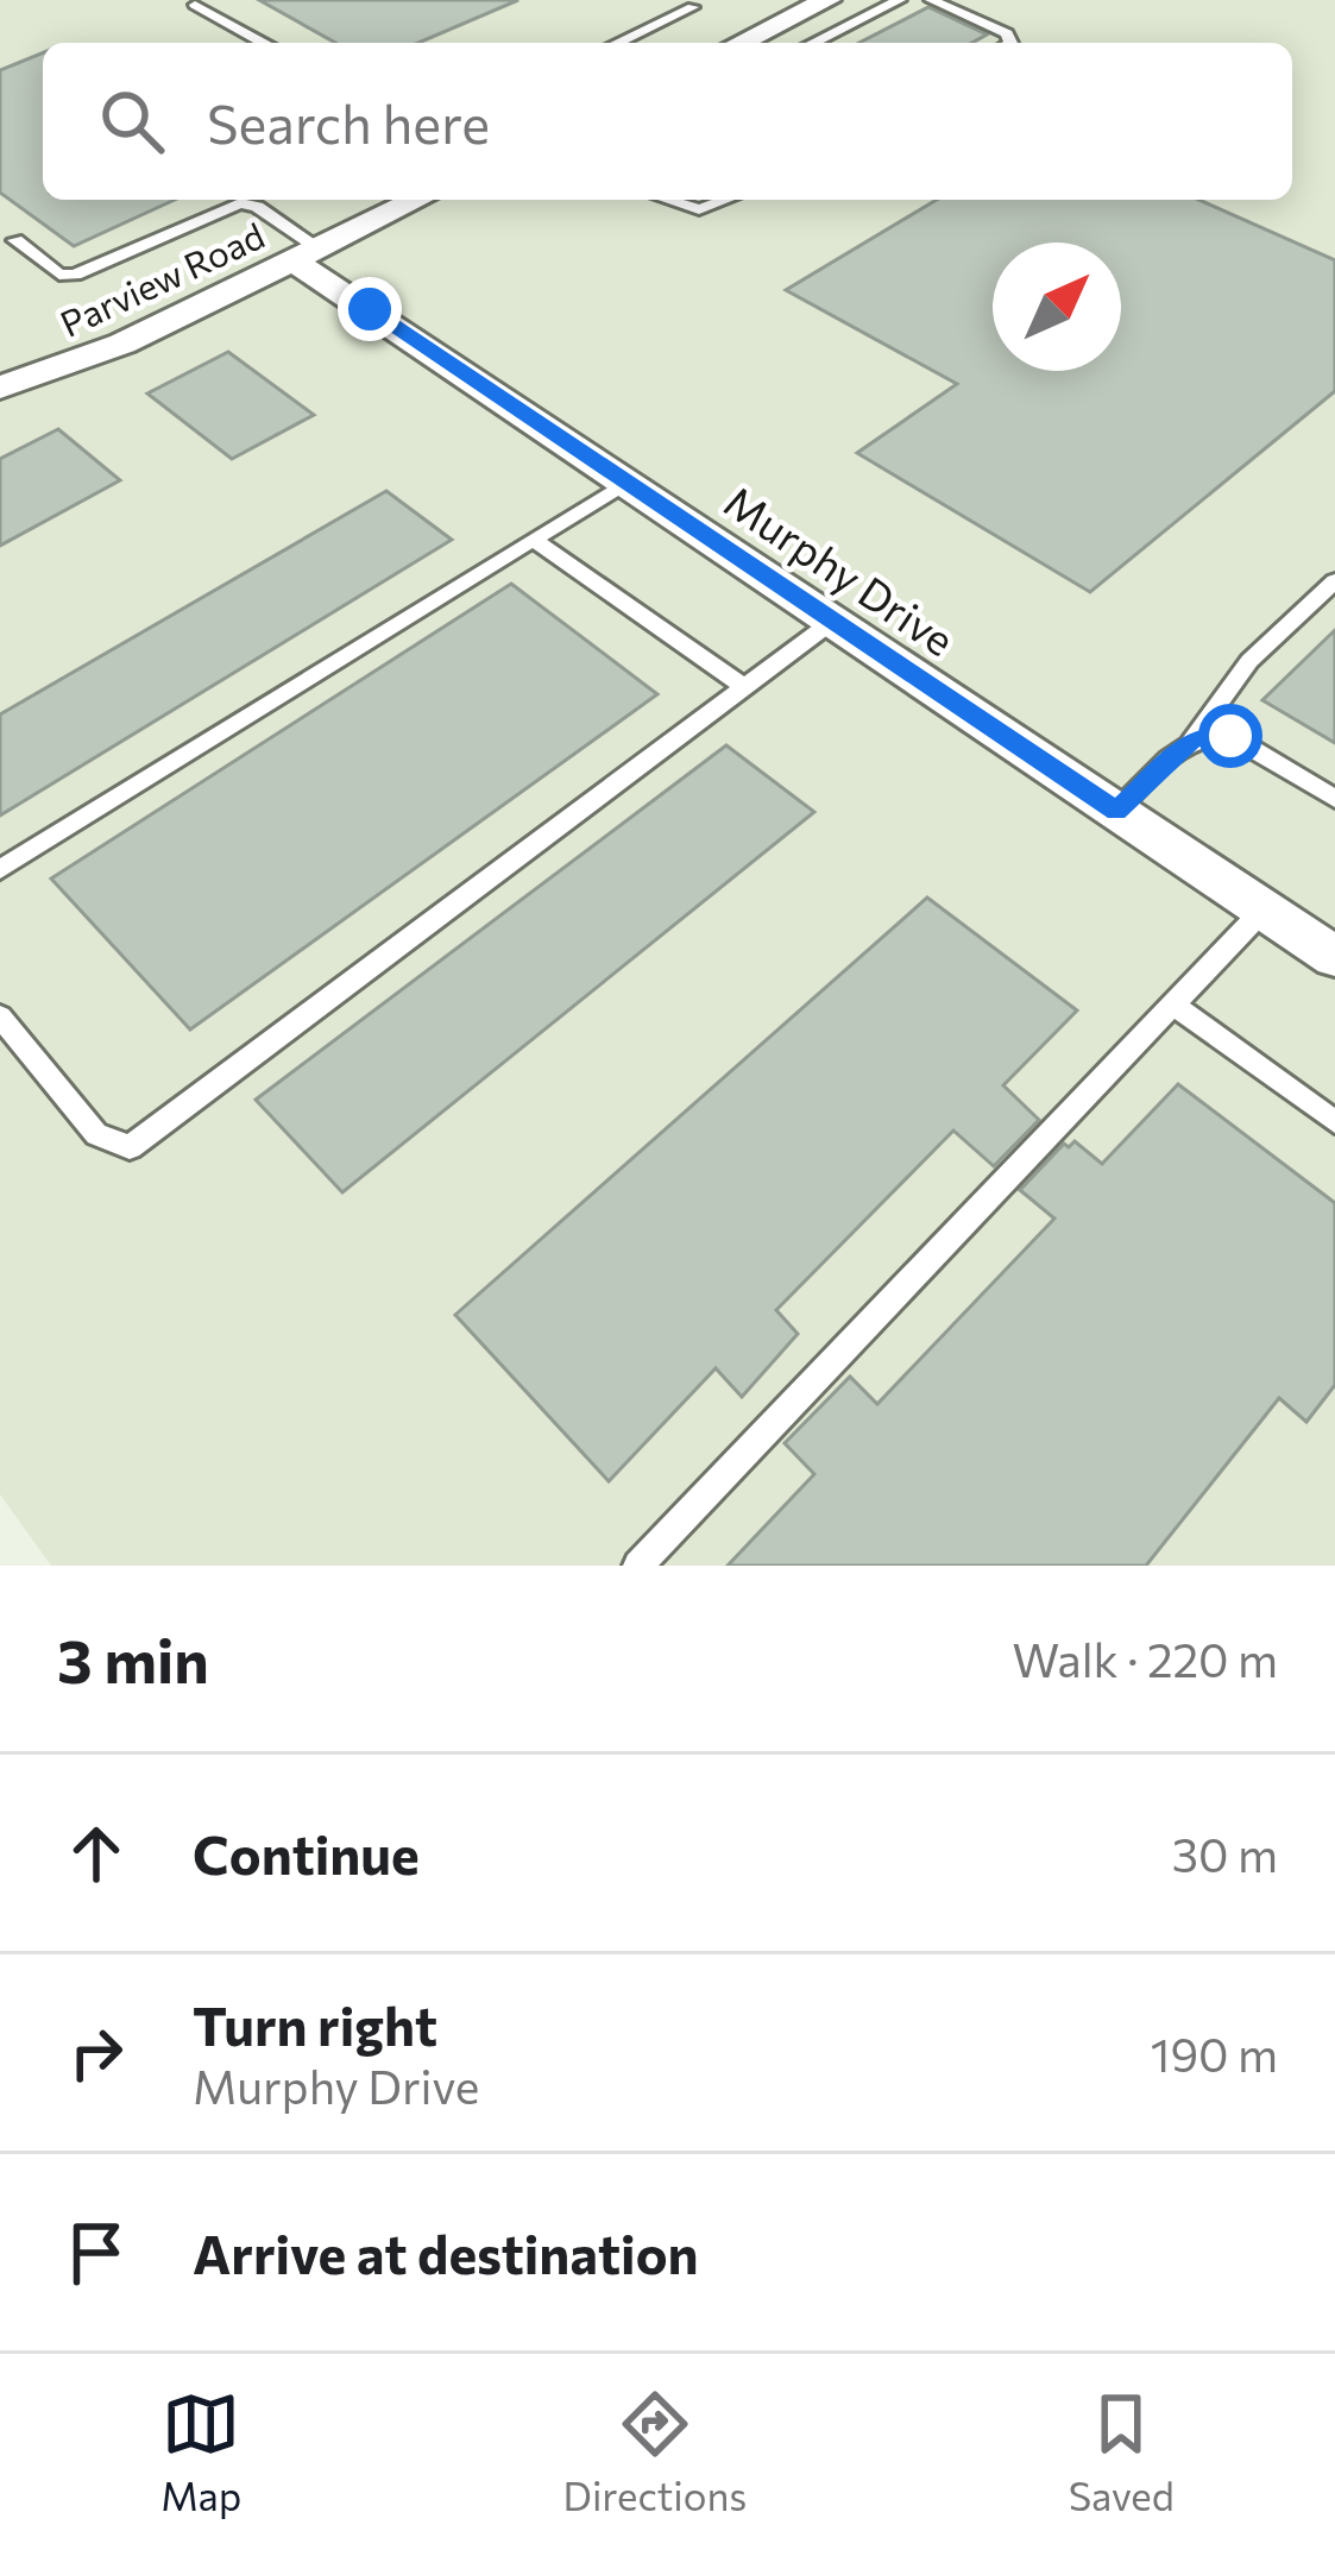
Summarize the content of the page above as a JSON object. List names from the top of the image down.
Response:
{
  "streets": {
    "street": ["Parview Road", "Murphy Drive"]
  },
  "crossings": [
    ["Parview Road", "Murphy Drive"]
  ],
  "north": "top right",
  "page": {
    "search": "Search here",
    "heading": ["3 min", "Walk · 220 m"],
    "list": [
      ["Continue", "30 m"],
      ["Turn right", "Murphy Drive", "190 m"],
      "Arrive at destination"
    ],
    "nav": ["Map", "Directions", "Saved"]
  }
}
